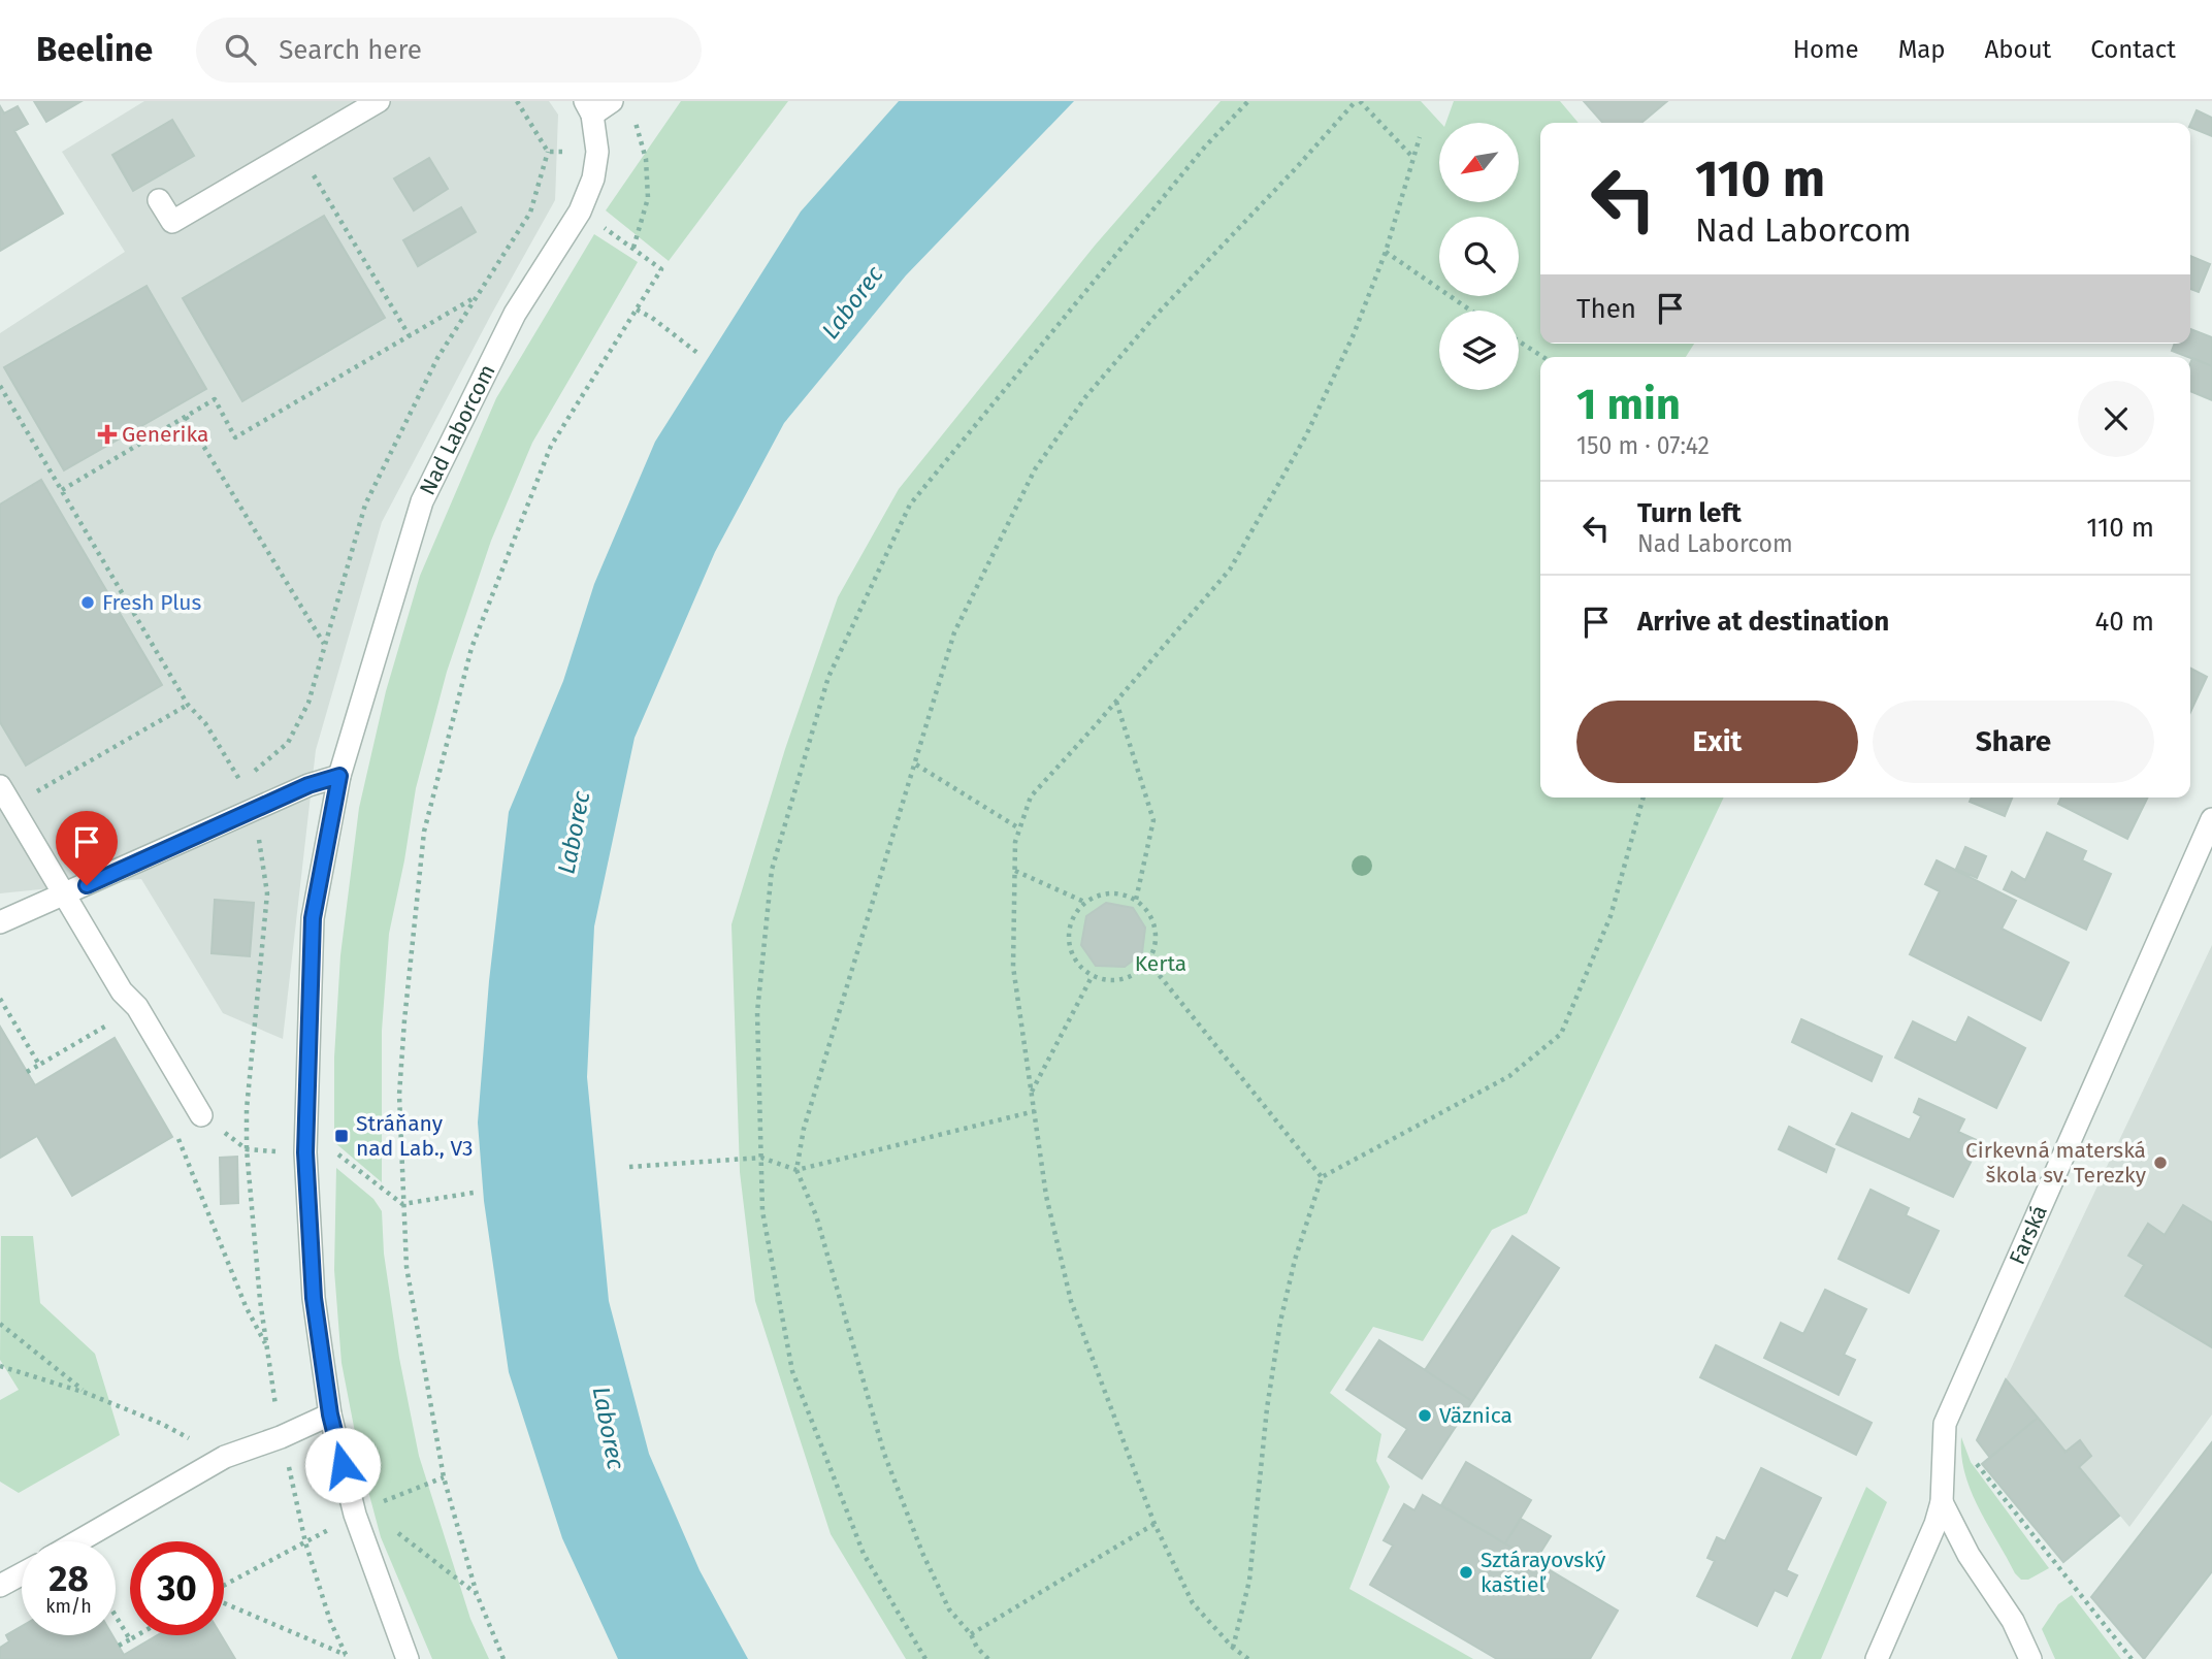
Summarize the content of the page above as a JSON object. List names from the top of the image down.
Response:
{
  "streets": {
    "street": ["Nad Laborcom", "Farská"]
  },
  "water": ["Laborec"],
  "parks": ["Kerta"],
  "places": {
    "health": ["Generika"],
    "other": [
      "Fresh Plus",
      "Cirkevná materská škola sv. Terezky",
      "Väznica",
      "Sztárayovský kaštieľ"
    ],
    "transit": ["Stráňany nad Lab., V3"]
  },
  "north": "bottom left",
  "page": {
    "header": "Beeline",
    "search": "Search here",
    "nav": [
      "Home",
      "Map",
      "About",
      "Contact"
    ],
    "turn": ["110 m", "Nad Laborcom"],
    "then": "Then",
    "heading": ["1 min", "150 m · 07:42"],
    "list": [
      {
        "name": "Turn left",
        "note": "Nad Laborcom",
        "value": "110 m"
      },
      {
        "name": "Arrive at destination",
        "value": "40 m"
      }
    ],
    "buttons": ["Exit", "Share"],
    "speed": "28 km/h",
    "limit": "30"
  }
}
